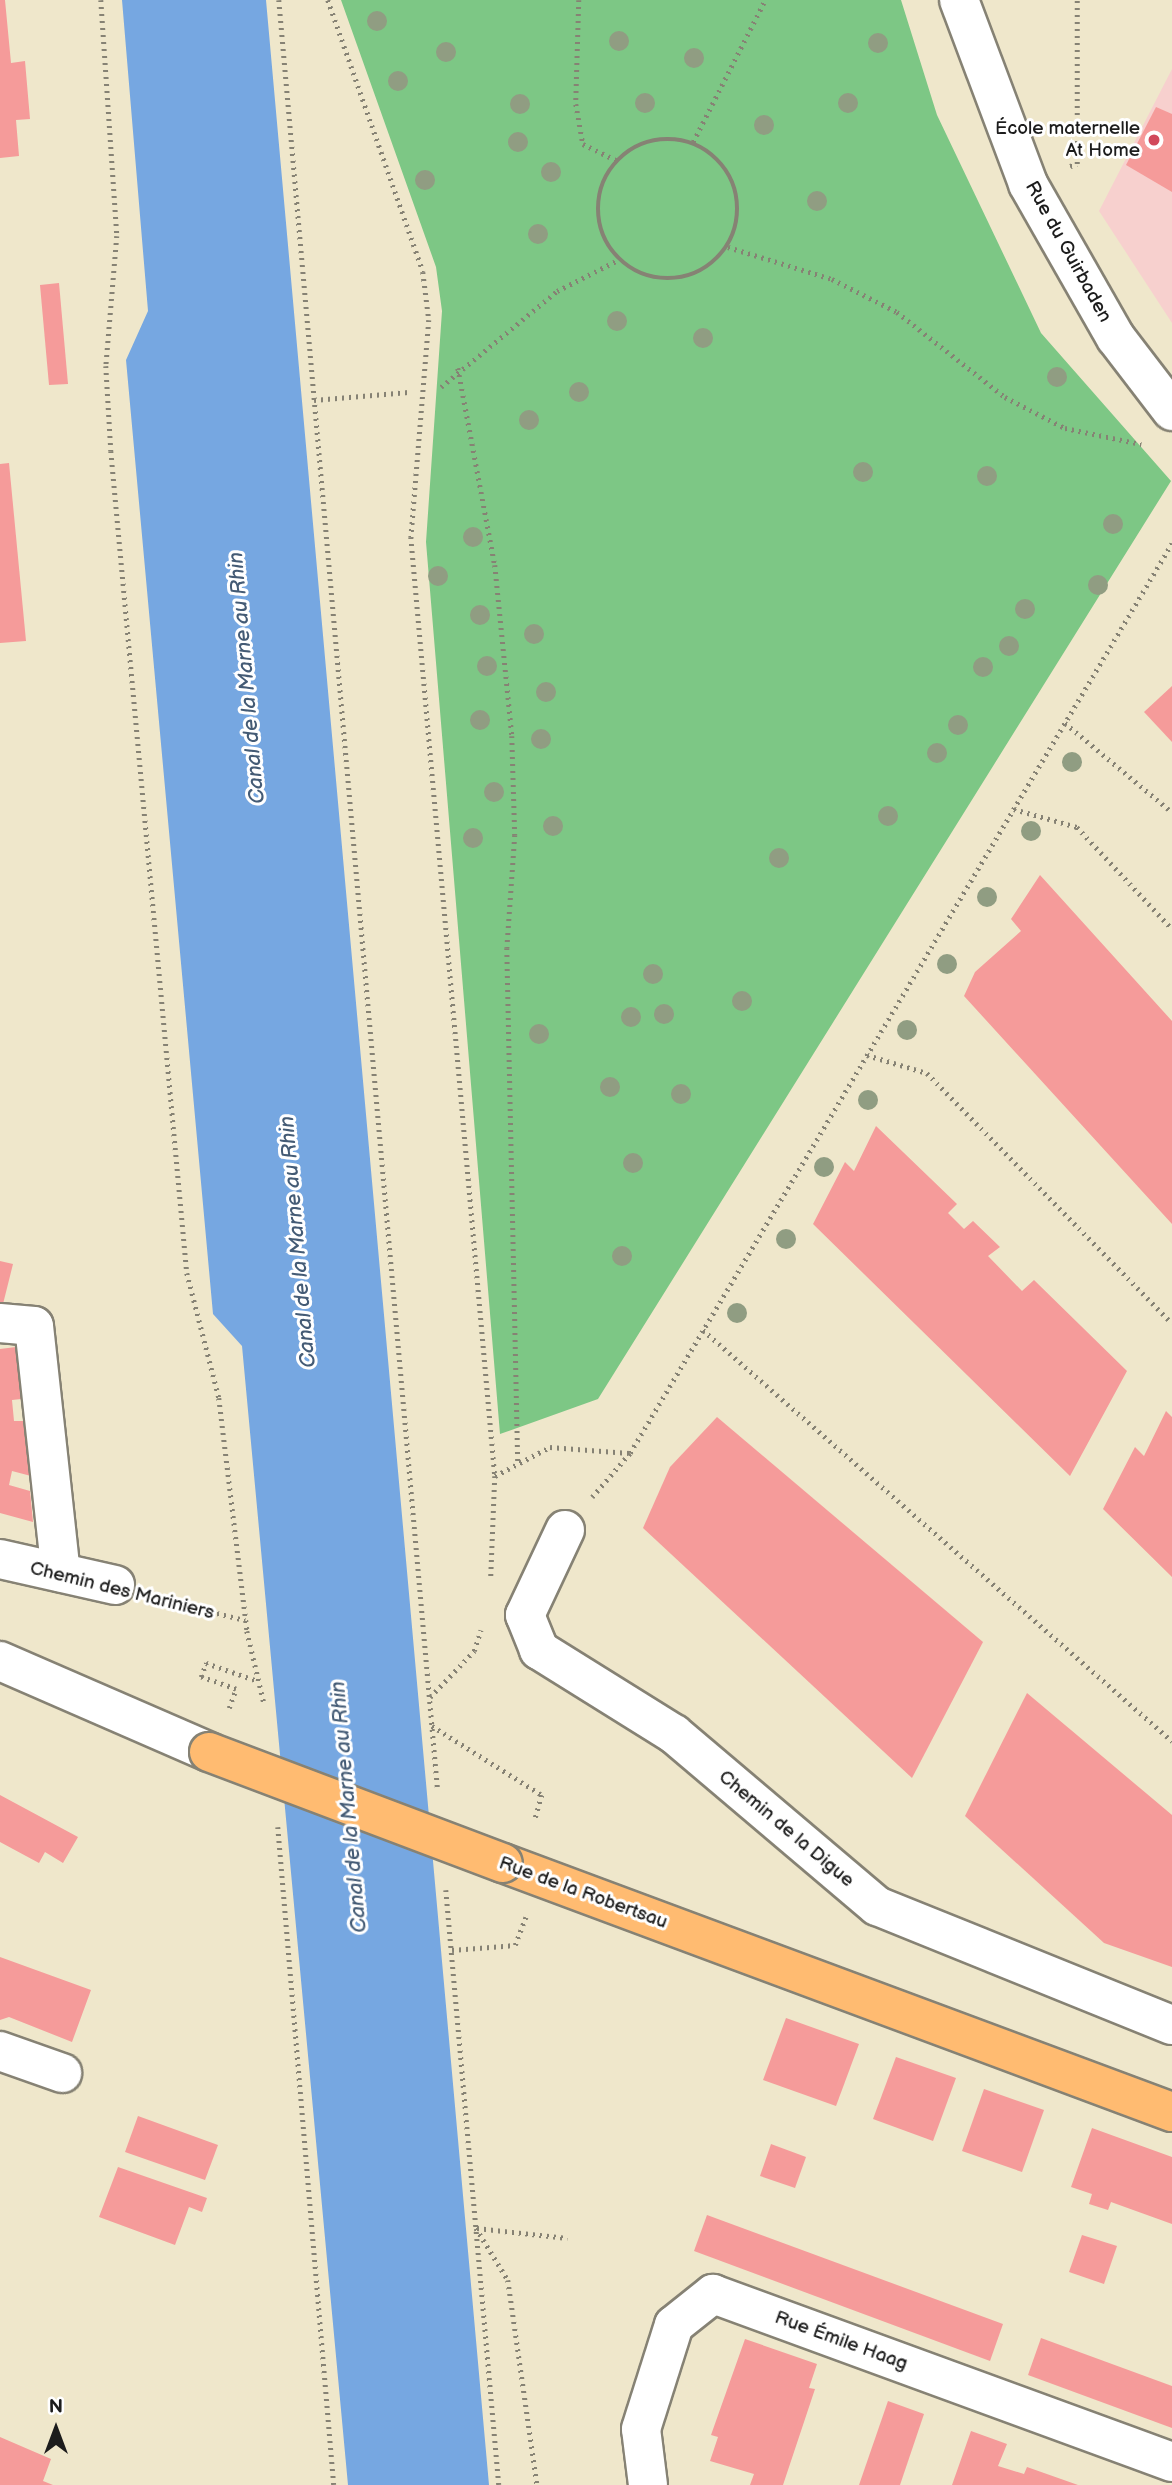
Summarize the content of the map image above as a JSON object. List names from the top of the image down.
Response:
{
  "streets": {
    "main road": ["Rue de la Robertsau"],
    "street": [
      "Rue du Guirbaden",
      "Chemin des Mariniers",
      "Chemin de la Digue",
      "Rue Émile Haag"
    ]
  },
  "water": ["Canal de la Marne au Rhin"],
  "places": ["École maternelle At Home"],
  "north": "top"
}
